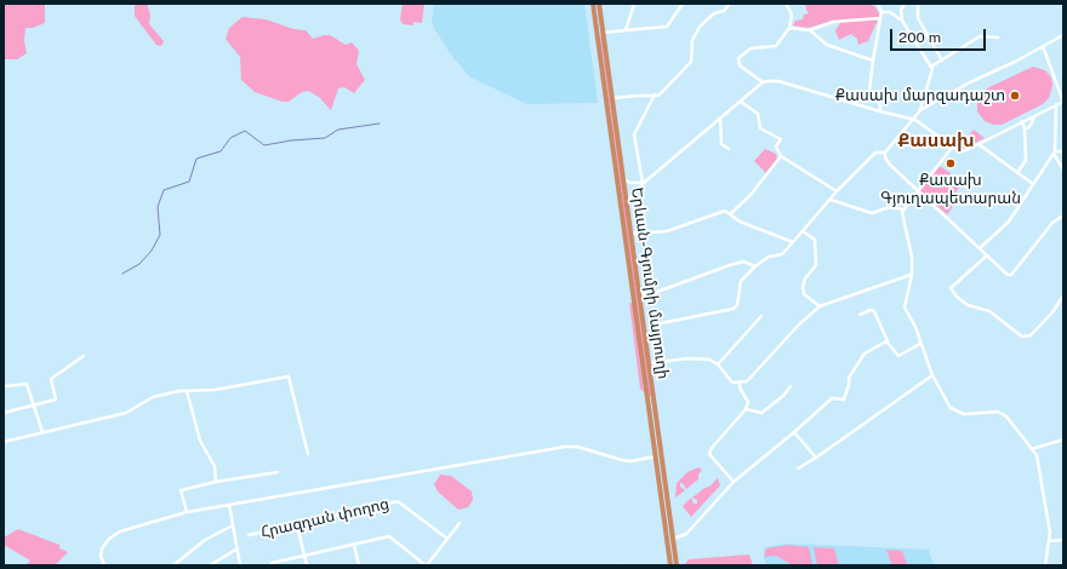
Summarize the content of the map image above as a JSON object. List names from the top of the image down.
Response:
{
  "streets": {
    "highway": ["Երևան-Գյումրի մայրուղի"],
    "street": ["Հրազդան փողոց"]
  },
  "districts": ["Քասախ"],
  "places": ["Քասախ մարզադաշտ", "Քասախ Գյուղապետարան"],
  "scale_bar": "200 m"
}
